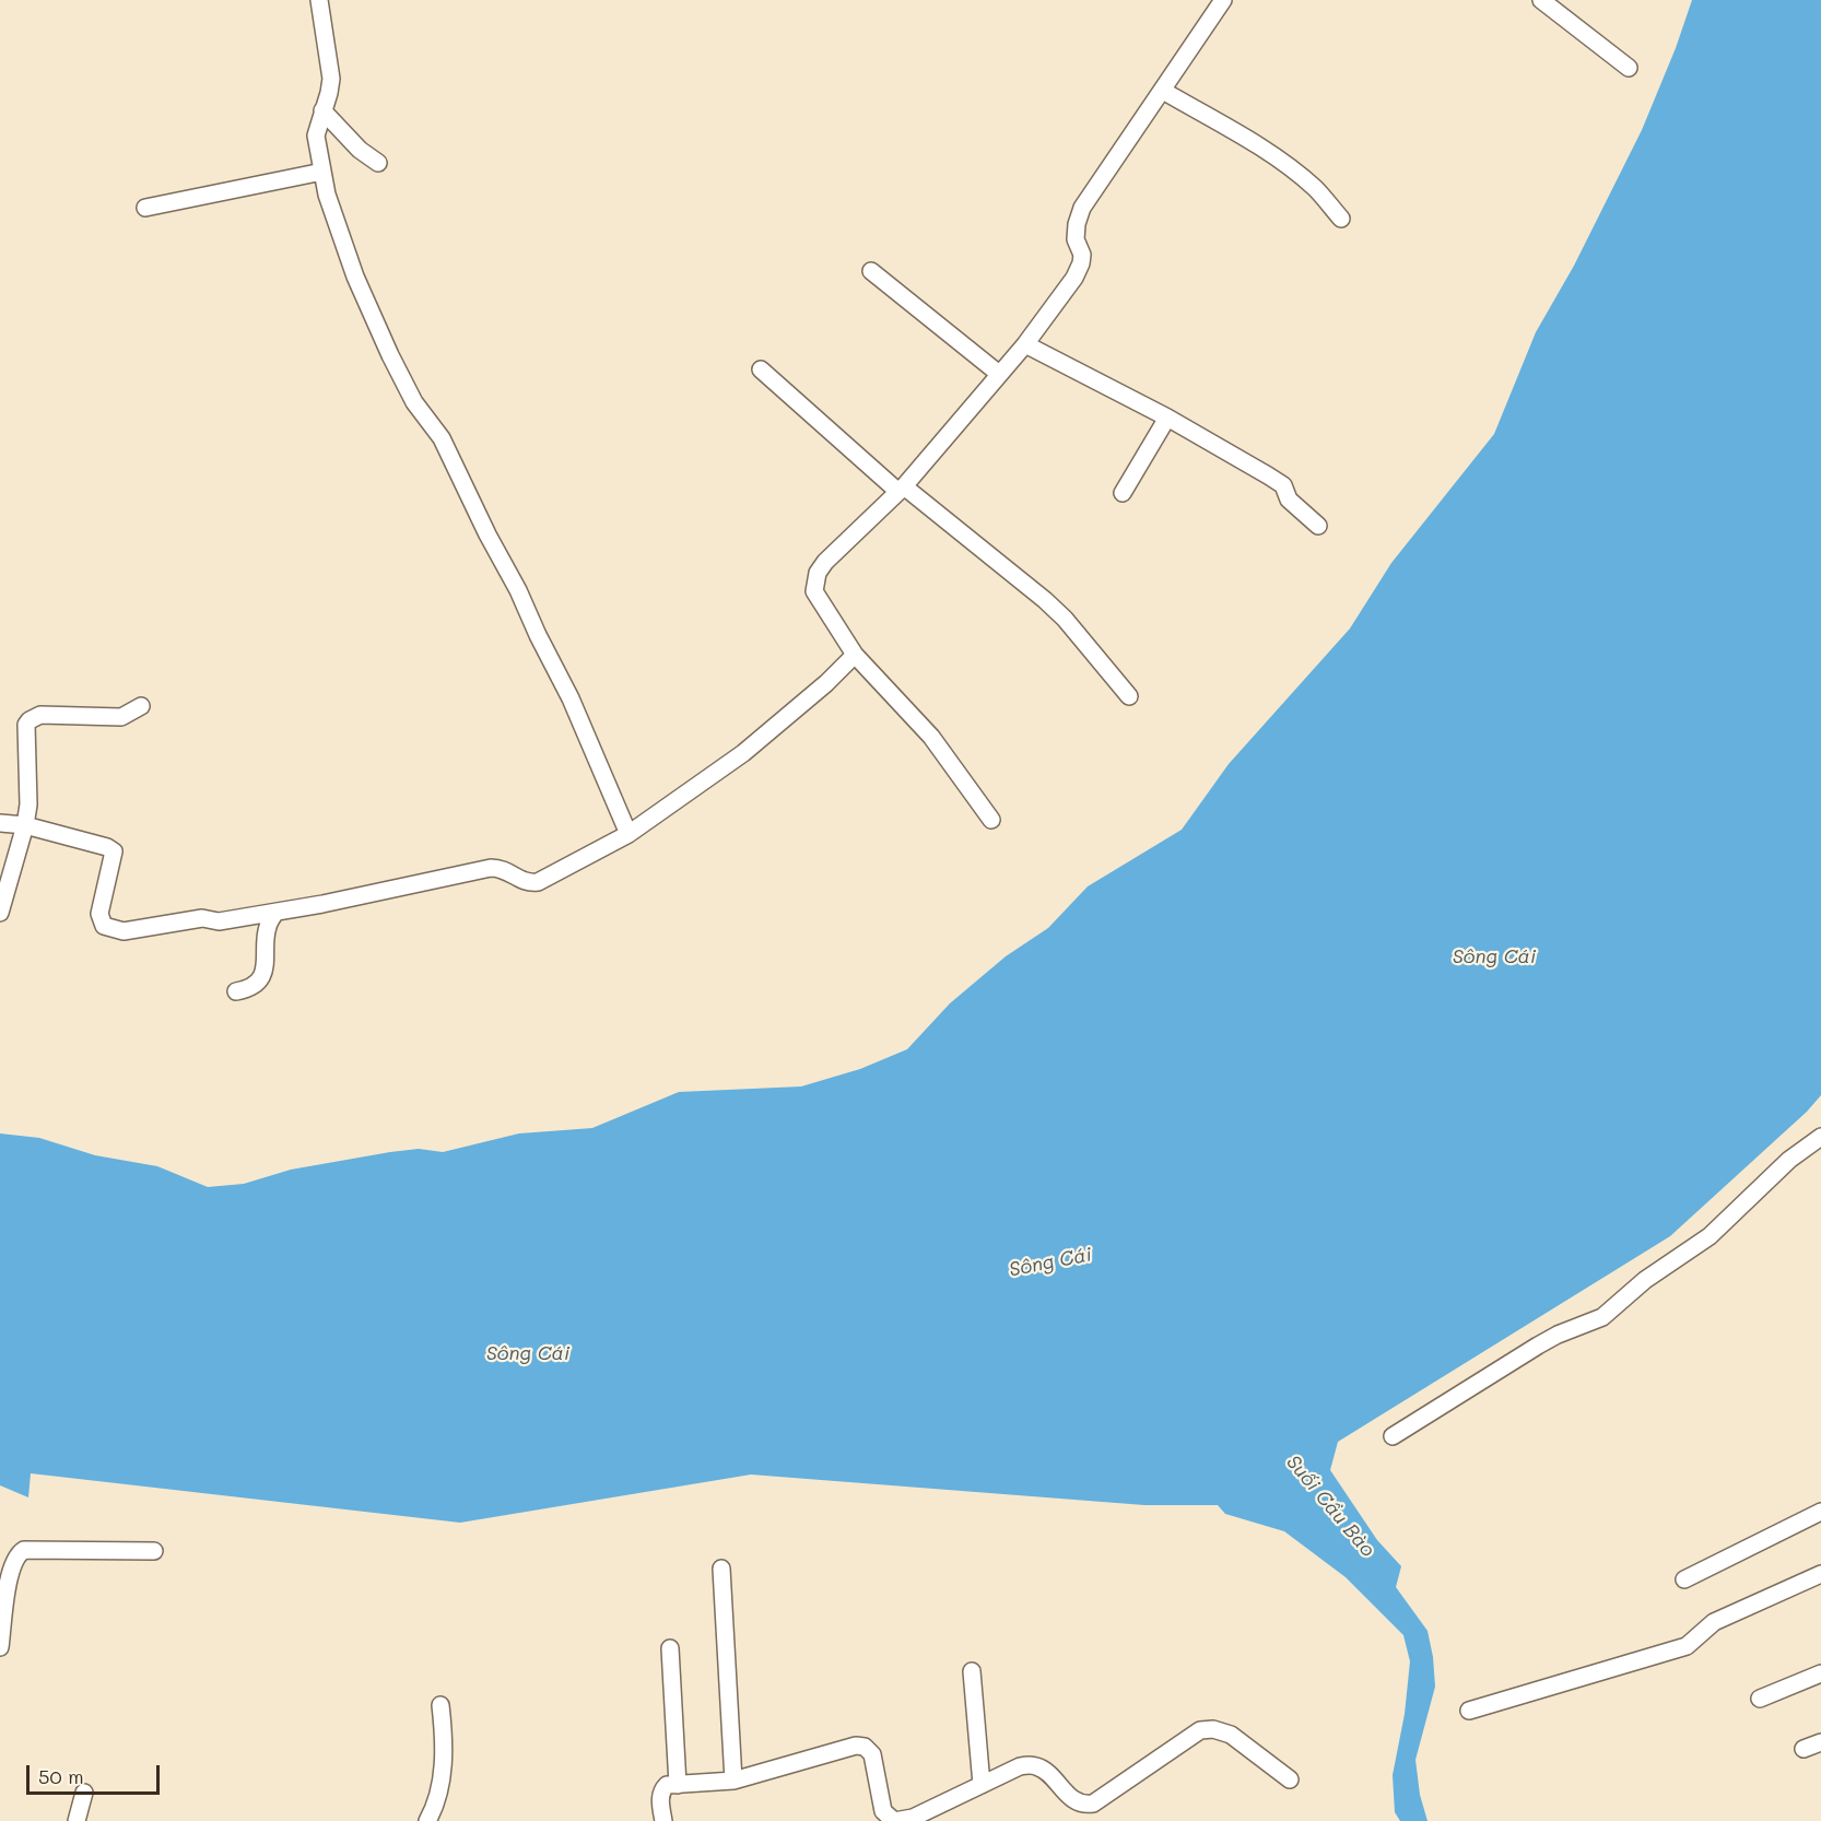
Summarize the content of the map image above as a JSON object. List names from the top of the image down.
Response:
{
  "water": ["Sông Cái", "Suối Cầu Bào"],
  "scale_bar": "50 m"
}
